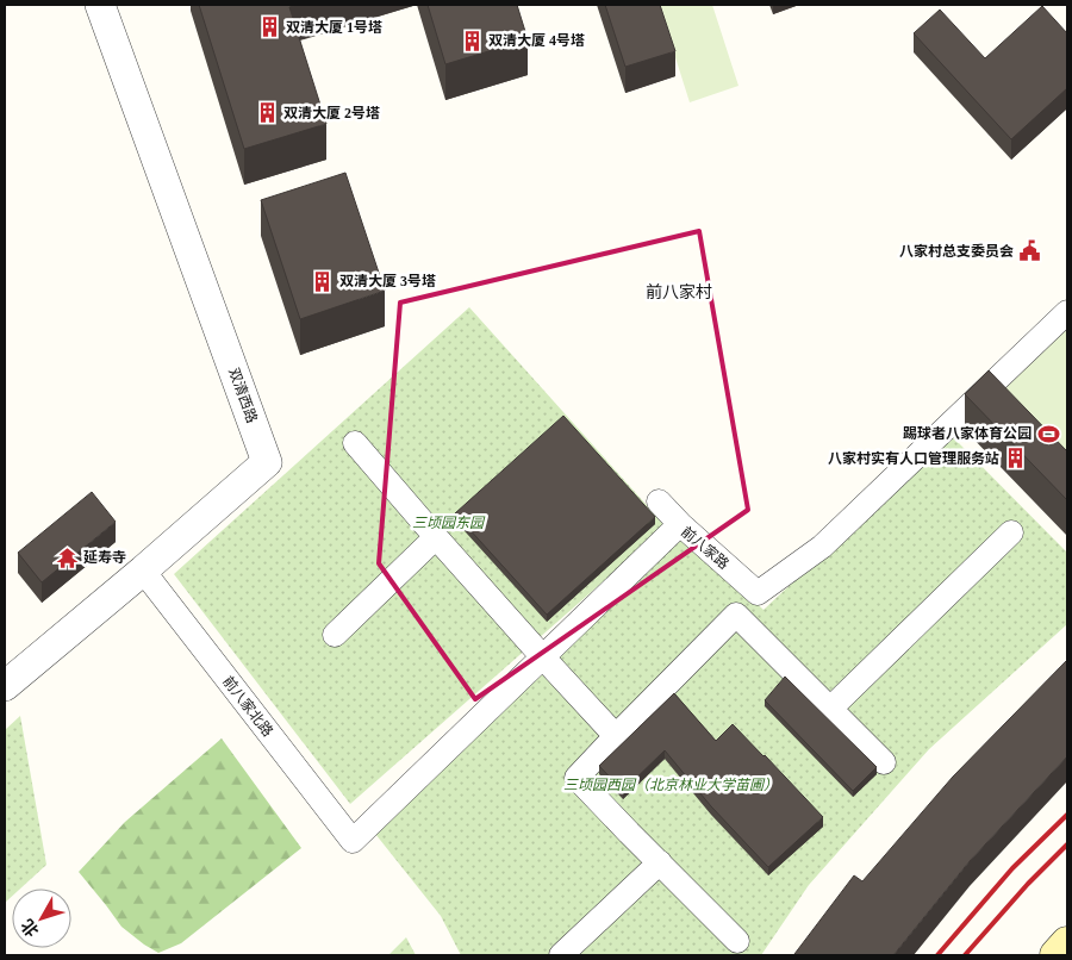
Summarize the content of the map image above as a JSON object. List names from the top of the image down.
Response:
{
  "streets": {
    "street": ["双清西路", "前八家路", "前八家北路"]
  },
  "crossings": [
    ["双清西路", "前八家北路"],
    ["前八家路", "前八家北路"]
  ],
  "districts": ["前八家村"],
  "parks": ["三顷园东园", "三顷园西园（北京林业大学苗圃）"],
  "places": {
    "building": [
      "双清大厦 1号塔",
      "双清大厦 4号塔",
      "双清大厦 2号塔",
      "双清大厦 3号塔",
      "八家村实有人口管理服务站"
    ],
    "public building": ["八家村总支委员会"],
    "sports": ["踢球者八家体育公园"],
    "temple": ["延寿寺"]
  },
  "north": "bottom left"
}
